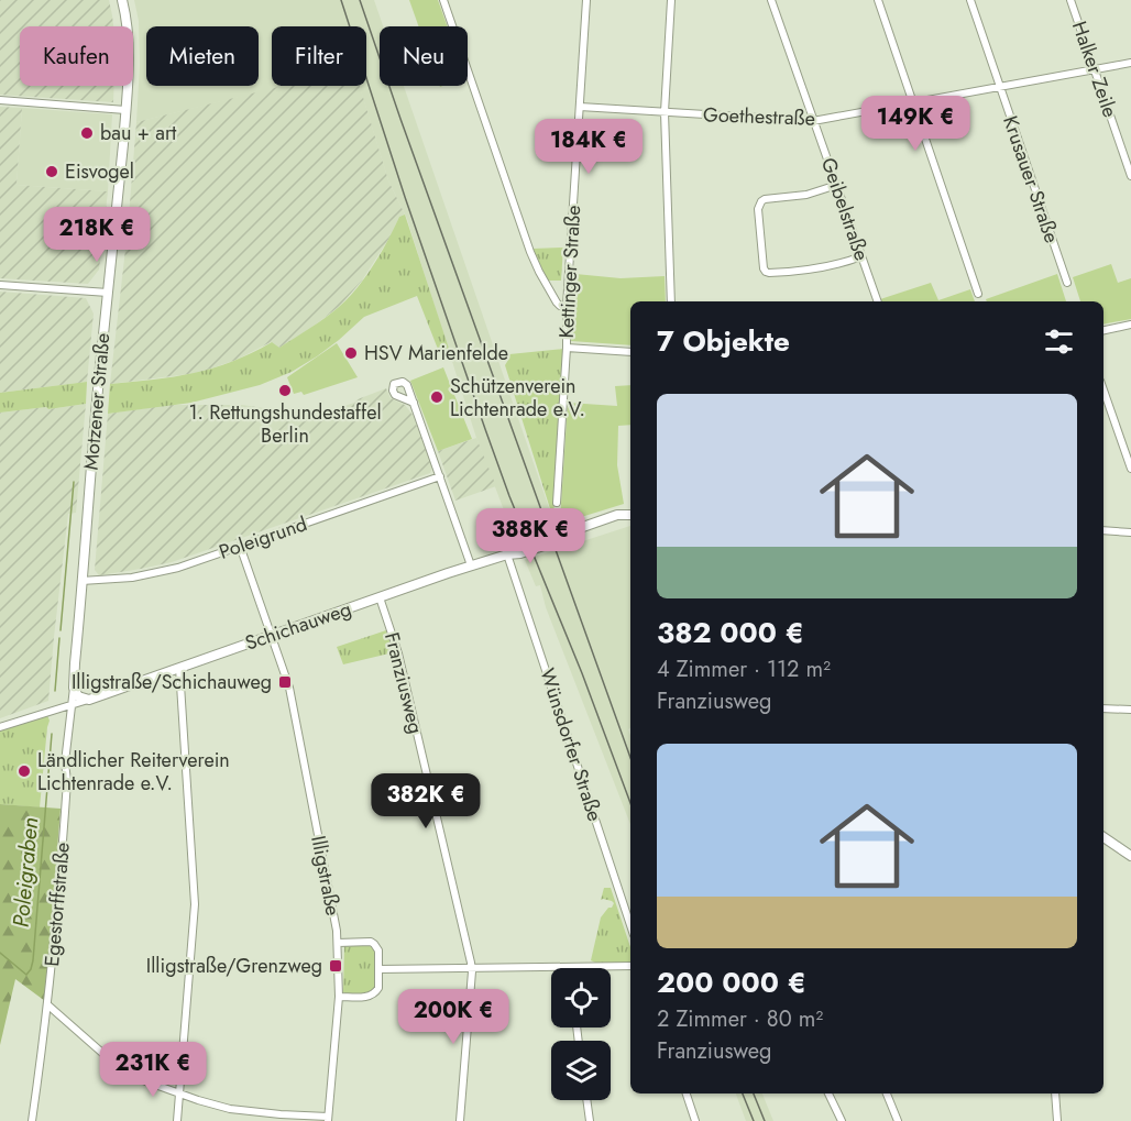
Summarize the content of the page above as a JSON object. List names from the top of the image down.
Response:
{
  "streets": {
    "street": [
      "Halker Zeile",
      "Goethestraße",
      "Krusauer Straße",
      "Geibelstraße",
      "Kettinger Straße",
      "Motzener Straße",
      "Poleigrund",
      "Schichauweg",
      "Franziusweg",
      "Wünsdorfer Straße",
      "Illigstraße",
      "Egestorffstraße"
    ]
  },
  "crossings": [
    ["Halker Zeile", "Goethestraße"],
    ["Goethestraße", "Krusauer Straße"],
    ["Goethestraße", "Geibelstraße"],
    ["Goethestraße", "Kettinger Straße"],
    ["Motzener Straße", "Poleigrund"],
    ["Motzener Straße", "Egestorffstraße"],
    ["Poleigrund", "Illigstraße"],
    ["Schichauweg", "Franziusweg"],
    ["Schichauweg", "Wünsdorfer Straße"],
    ["Schichauweg", "Illigstraße"],
    ["Schichauweg", "Egestorffstraße"]
  ],
  "water": ["Poleigraben"],
  "places": {
    "other": [
      "bau + art",
      "Eisvogel",
      "HSV Marienfelde",
      "1. Rettungshundestaffel Berlin",
      "Schützenverein Lichtenrade e.V.",
      "Ländlicher Reiterverein Lichtenrade e.V."
    ],
    "transit": ["Illigstraße/Schichauweg", "Illigstraße/Grenzweg"]
  },
  "page": {
    "chip": [
      "Kaufen",
      "Mieten",
      "Filter",
      "Neu"
    ],
    "price": [
      "149K €",
      "184K €",
      "218K €",
      "388K €",
      "382K €",
      "200K €",
      "231K €"
    ],
    "heading": "7 Objekte",
    "list": [
      {
        "name": "382 000 €",
        "note": "4 Zimmer · 112 m² · Franziusweg"
      },
      {
        "name": "200 000 €",
        "note": "2 Zimmer · 80 m² · Franziusweg"
      }
    ]
  }
}
